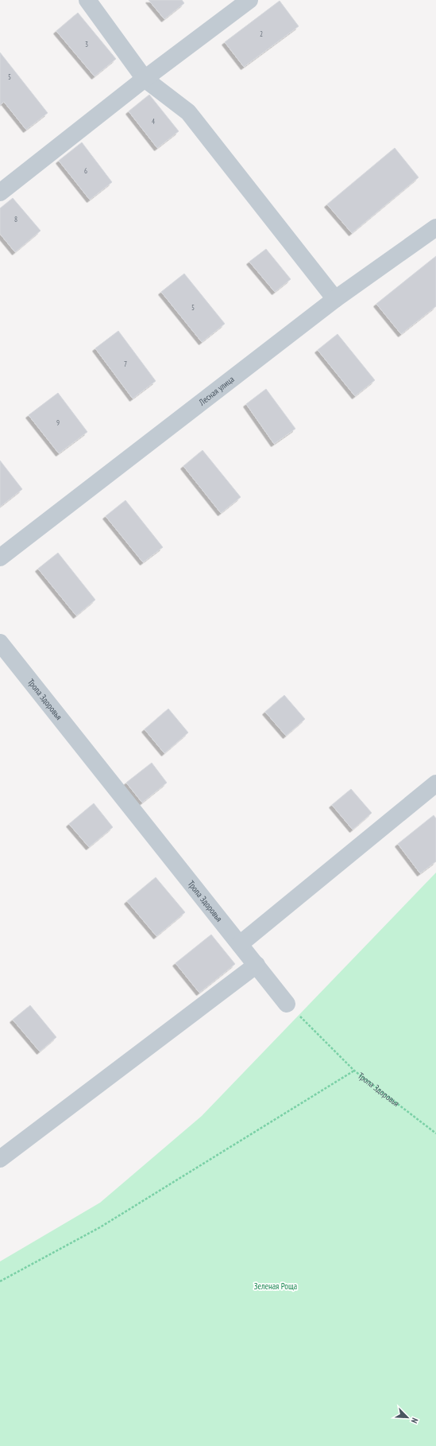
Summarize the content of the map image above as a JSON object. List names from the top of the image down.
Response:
{
  "streets": {
    "street": ["Лесная улица", "Тропа Здоровья"]
  },
  "parks": ["Зеленая Роща"],
  "house_numbers": [
    "2",
    "3",
    "5",
    "4",
    "6",
    "8",
    "5",
    "7",
    "9"
  ],
  "north": "bottom right"
}
